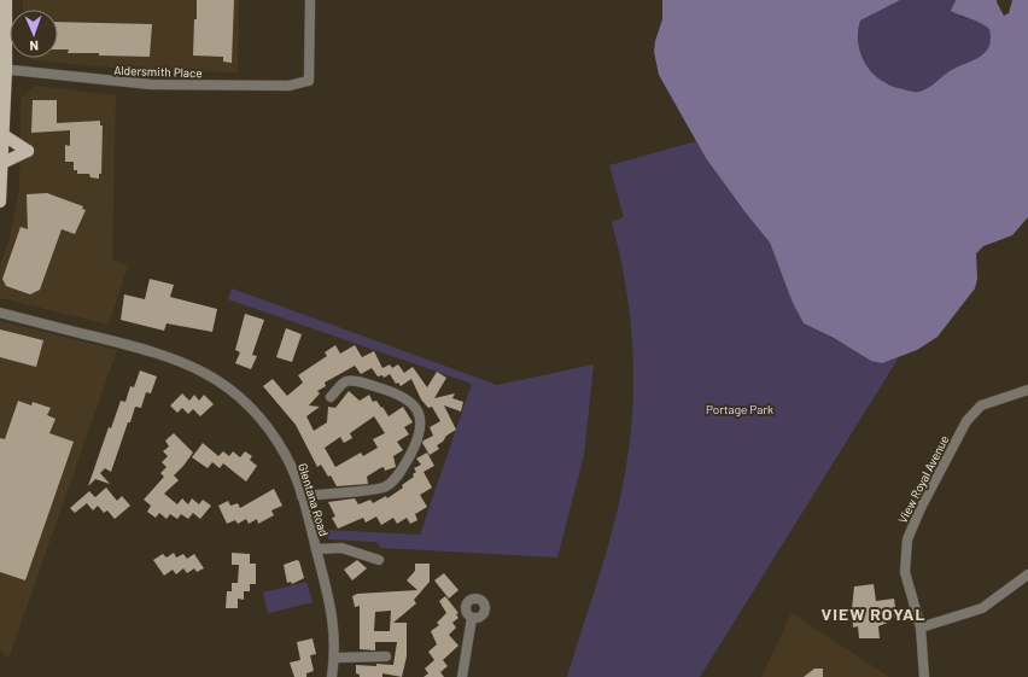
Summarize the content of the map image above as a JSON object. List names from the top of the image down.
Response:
{
  "streets": {
    "street": ["Aldersmith Place", "View Royal Avenue", "Glentana Road"]
  },
  "districts": ["VIEW ROYAL"],
  "parks": ["Portage Park"],
  "north": "bottom"
}
